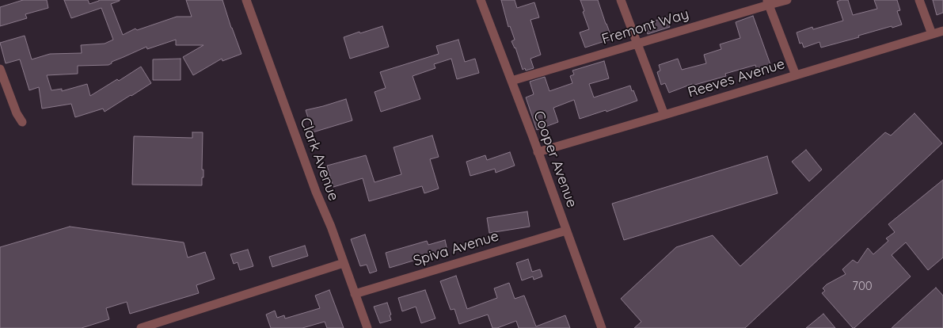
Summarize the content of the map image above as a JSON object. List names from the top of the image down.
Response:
{
  "streets": {
    "street": [
      "Fremont Way",
      "Reeves Avenue",
      "Clark Avenue",
      "Cooper Avenue",
      "Spiva Avenue"
    ]
  },
  "crossings": [
    ["Fremont Way", "Cooper Avenue"],
    ["Reeves Avenue", "Cooper Avenue"],
    ["Clark Avenue", "Spiva Avenue"],
    ["Cooper Avenue", "Spiva Avenue"]
  ],
  "house_numbers": ["700"]
}
